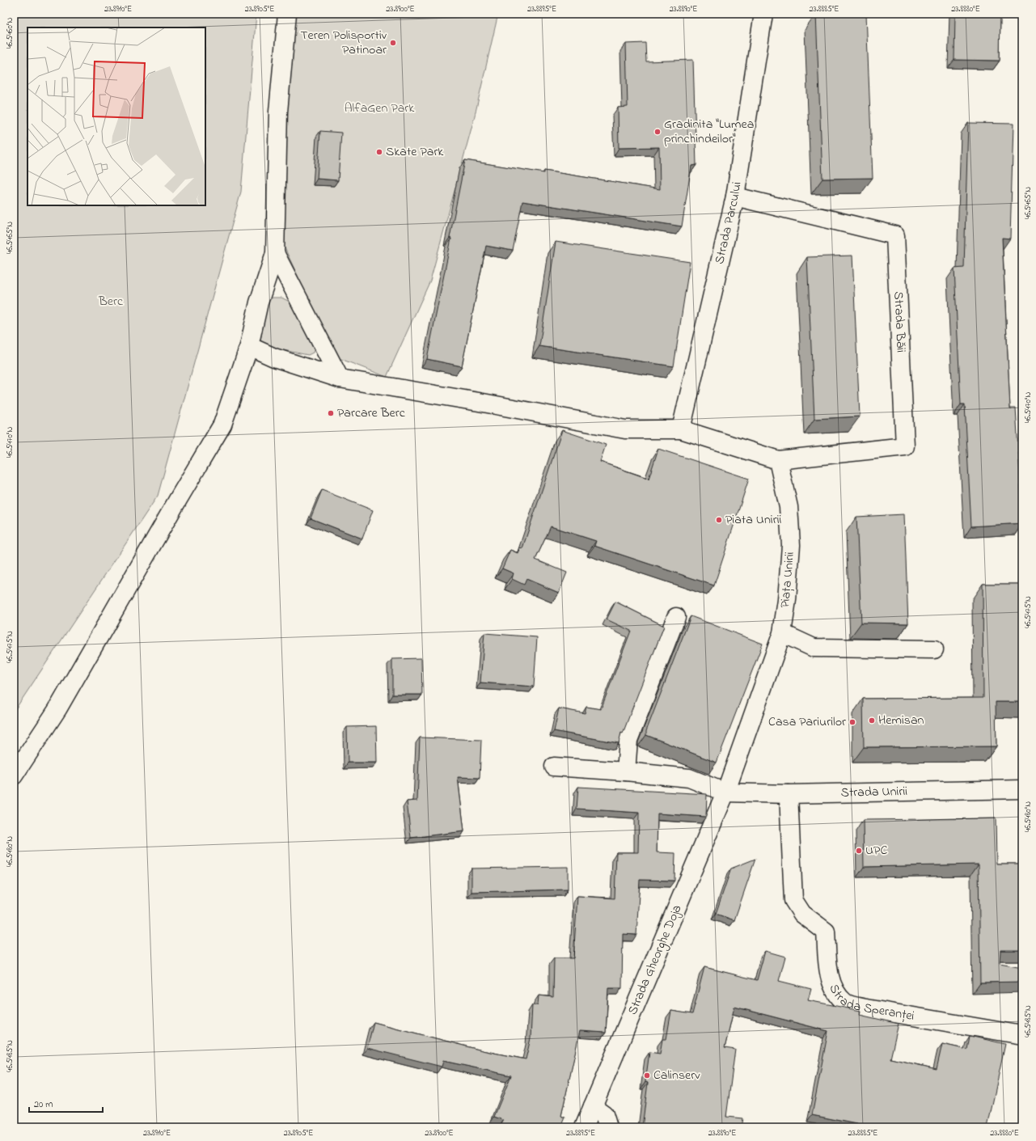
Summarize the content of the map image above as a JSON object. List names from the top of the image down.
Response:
{
  "streets": {
    "street": [
      "Strada Parcului",
      "Strada Băii",
      "Piața Unirii",
      "Strada Unirii",
      "Strada Gheorghe Doja",
      "Strada Speranței"
    ]
  },
  "crossings": [
    ["Strada Parcului", "Strada Băii"],
    ["Strada Băii", "Piața Unirii"],
    ["Piața Unirii", "Strada Unirii"],
    ["Piața Unirii", "Strada Gheorghe Doja"],
    ["Strada Unirii", "Strada Gheorghe Doja"],
    ["Strada Unirii", "Strada Speranței"]
  ],
  "parks": ["AlfaGen Park", "Berc"],
  "places": [
    "Teren Polisportiv Patinoar",
    "Gradinita \"Lumea princhindeilor\"",
    "Skate Park",
    "Parcare Berc",
    "Piata Unirii",
    "Hemisan",
    "Casa Pariurilor",
    "UPC",
    "Calinserv"
  ],
  "scale_bar": "20 m",
  "coordinates": [
    "23.8910°E",
    "23.8905°E",
    "23.8900°E",
    "23.8895°E",
    "23.8890°E",
    "23.8885°E",
    "23.8880°E",
    "46.5460°N",
    "46.5465°N",
    "46.5470°N",
    "46.5475°N",
    "46.5480°N",
    "46.5485°N"
  ]
}
